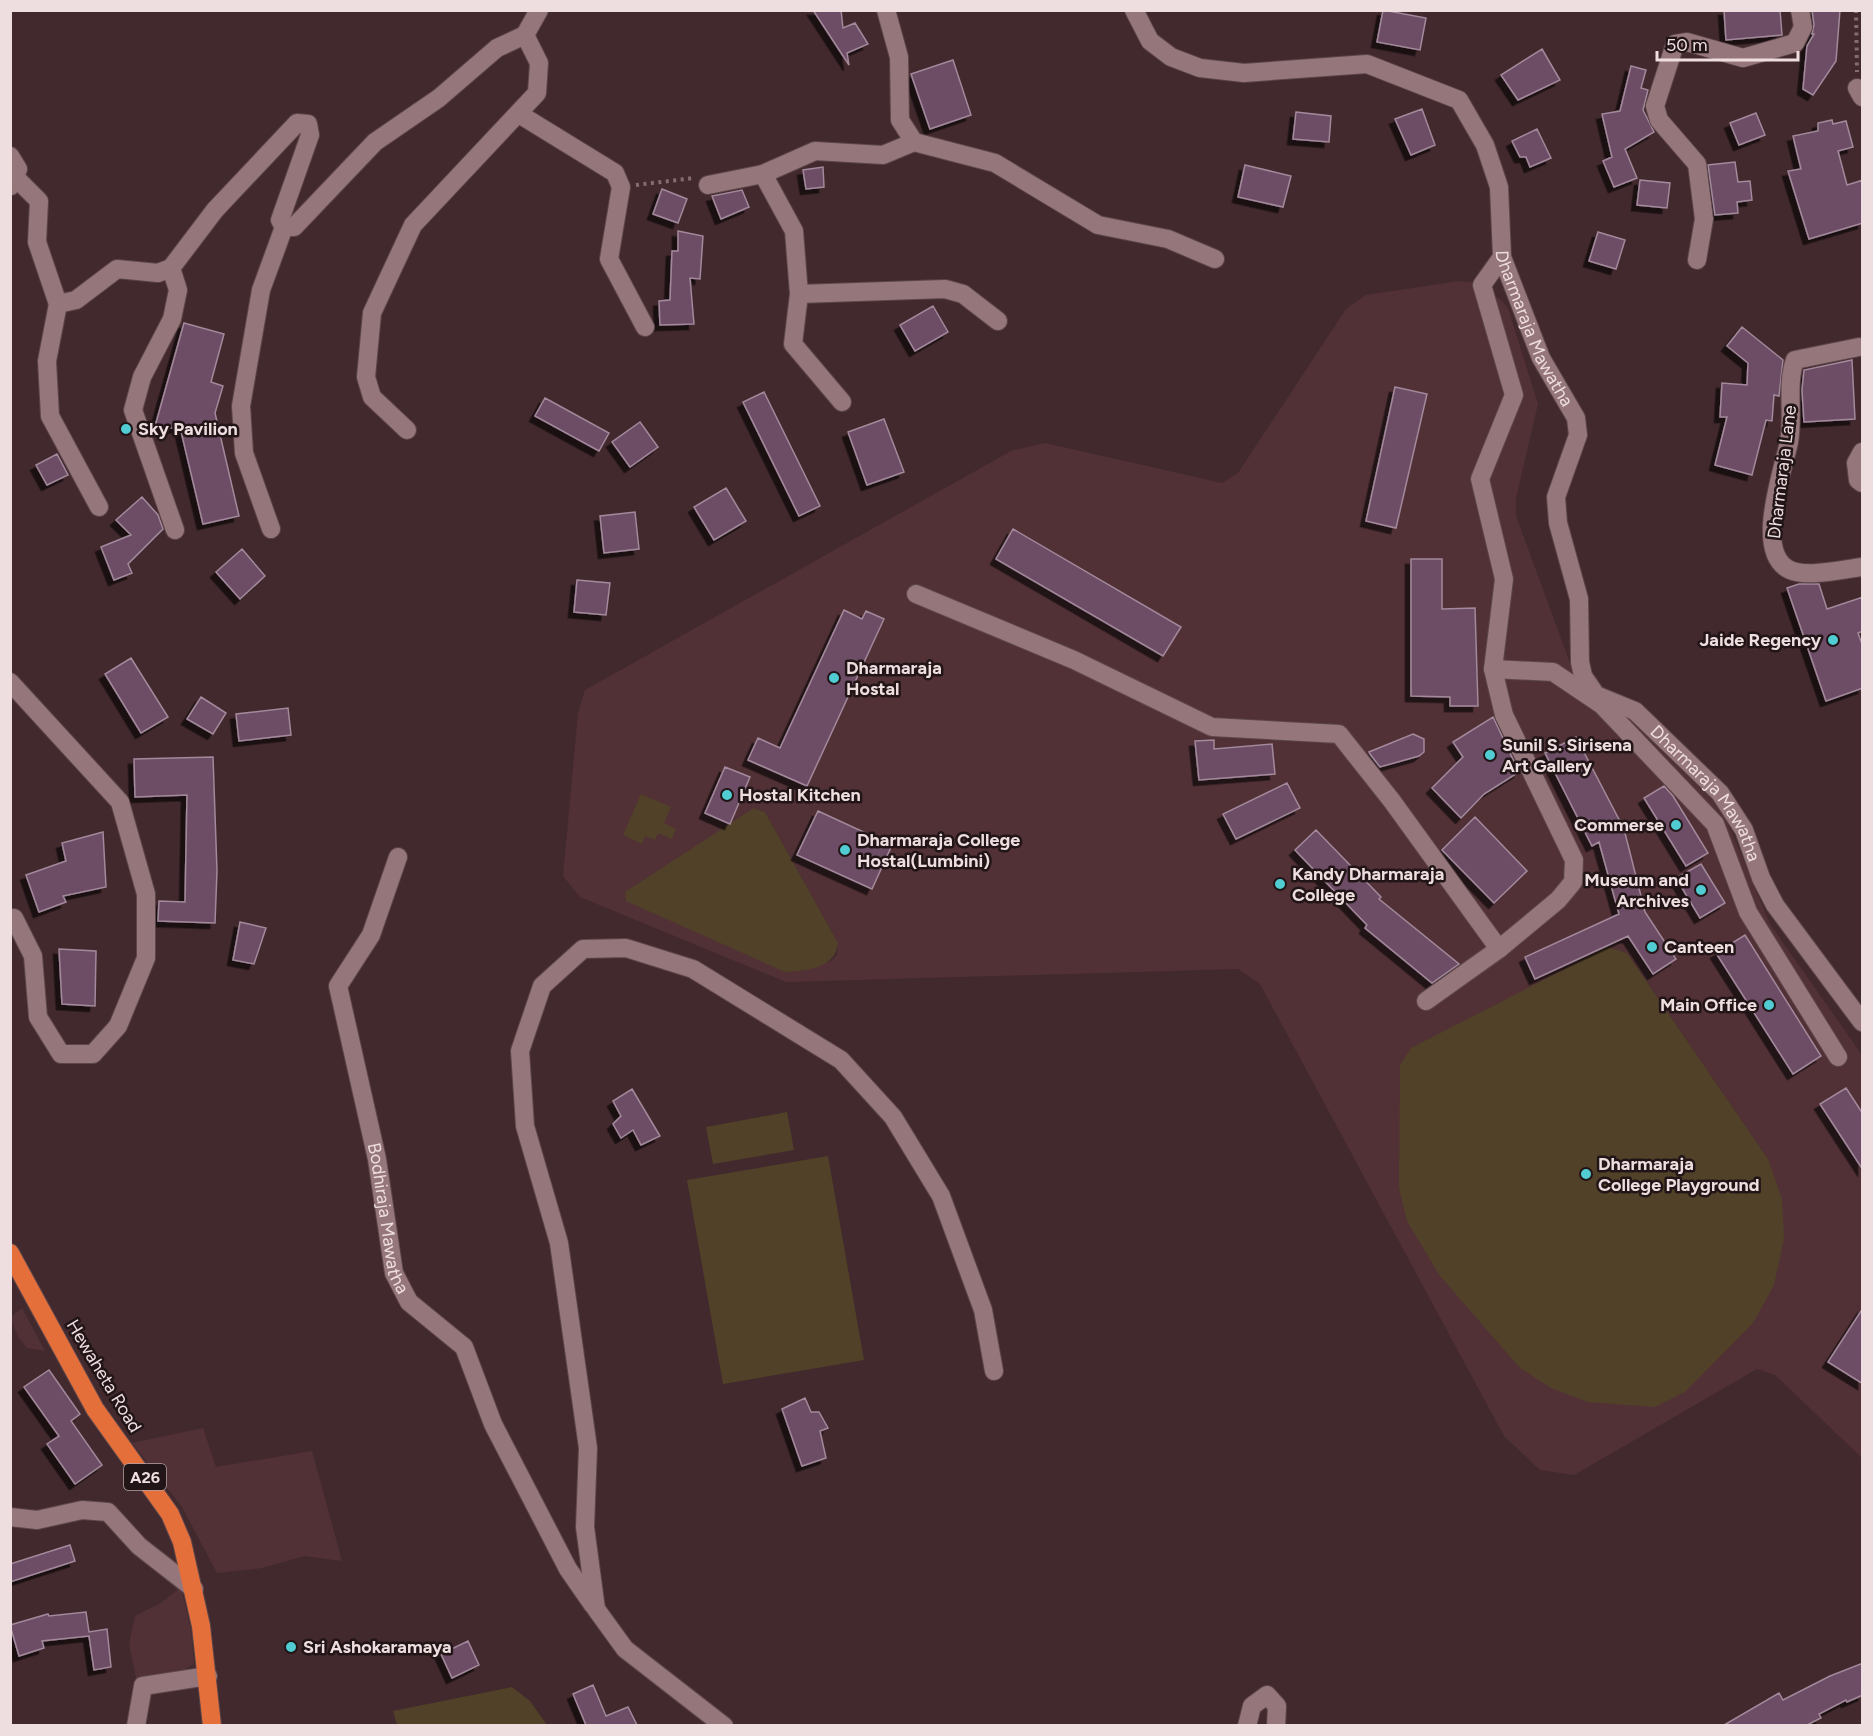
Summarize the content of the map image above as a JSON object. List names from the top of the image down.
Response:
{
  "streets": {
    "highway": ["Hewaheta Road", "A26"],
    "street": ["Dharmaraja Mawatha", "Dharmaraja Lane", "Bodhiraja Mawatha"]
  },
  "places": [
    "Sky Pavilion",
    "Jaide Regency",
    "Dharmaraja Hostal",
    "Sunil S. Sirisena Art Gallery",
    "Hostal Kitchen",
    "Commerse",
    "Dharmaraja College Hostal(Lumbini)",
    "Kandy Dharmaraja College",
    "Museum and Archives",
    "Canteen",
    "Main Office",
    "Dharmaraja College Playground",
    "Sri Ashokaramaya"
  ],
  "scale_bar": "50 m"
}
